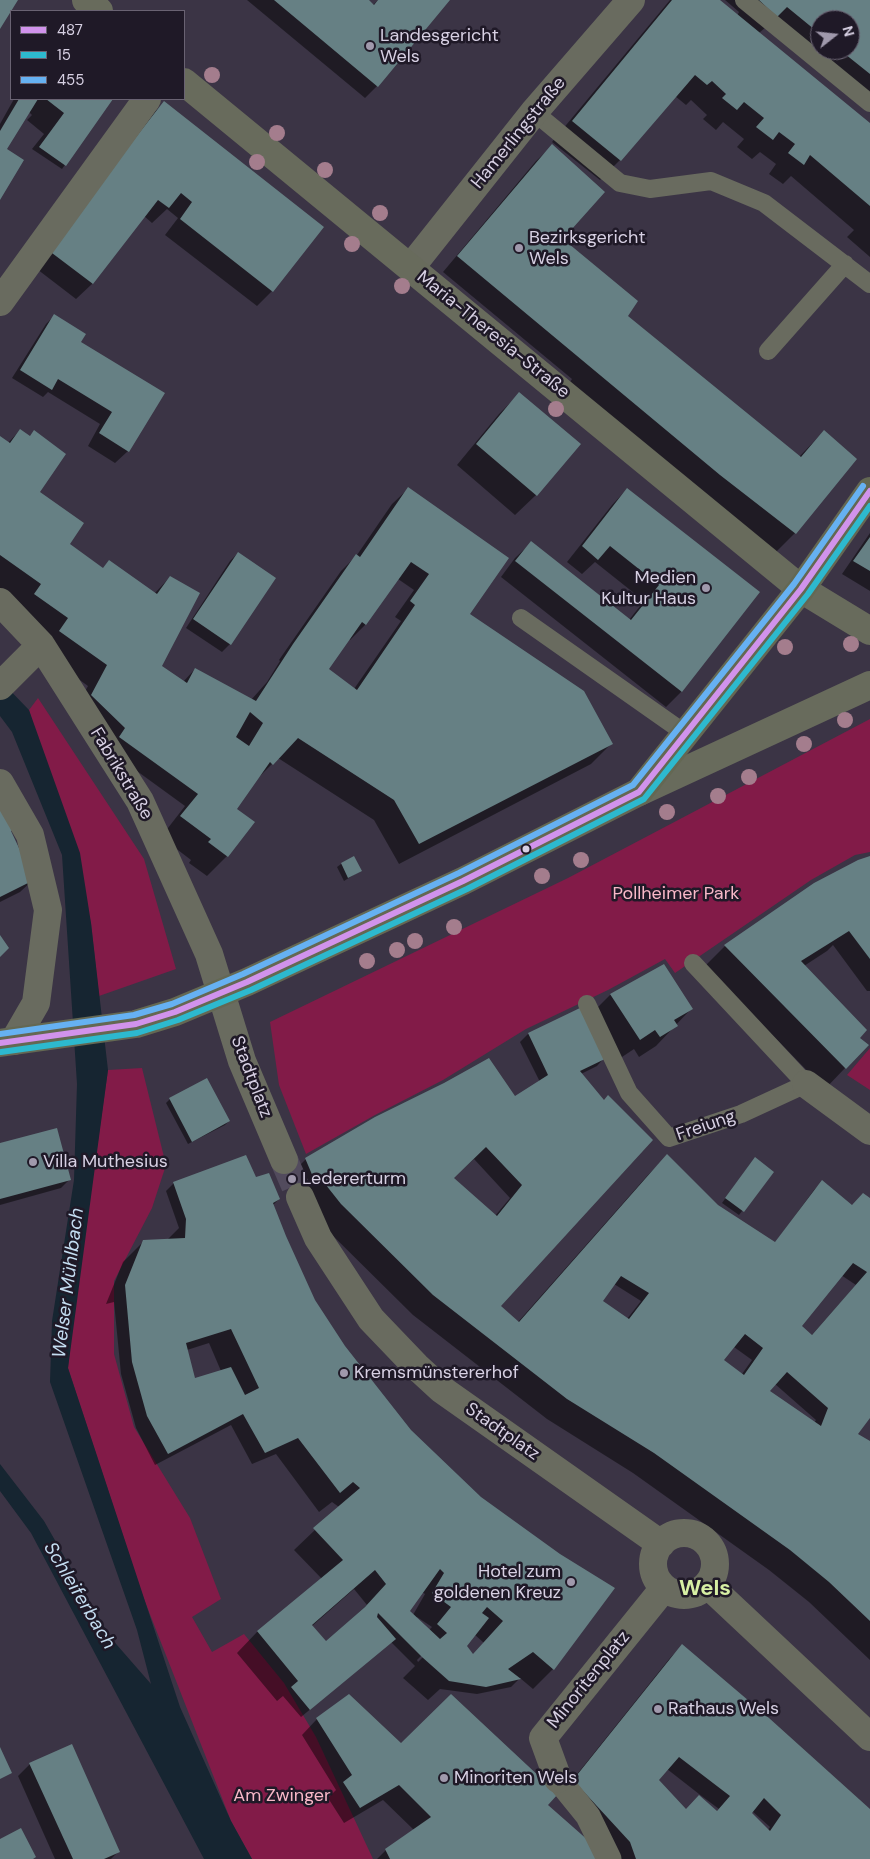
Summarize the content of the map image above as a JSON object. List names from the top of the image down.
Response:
{
  "streets": {
    "main road": ["Maria-Theresia-Straße"],
    "street": [
      "Hamerlingstraße",
      "Fabrikstraße",
      "Stadtplatz",
      "Minoritenplatz"
    ],
    "lane": ["Freiung"]
  },
  "crossings": [
    ["Hamerlingstraße", "Maria-Theresia-Straße"],
    ["Fabrikstraße", "Stadtplatz"],
    ["Stadtplatz", "Minoritenplatz"]
  ],
  "districts": ["Wels"],
  "water": ["Welser Mühlbach", "Schleiferbach"],
  "parks": ["Pollheimer Park", "Am Zwinger"],
  "places": [
    "Landesgericht Wels",
    "Bezirksgericht Wels",
    "Medien Kultur Haus",
    "Villa Muthesius",
    "Ledererturm",
    "Kremsmünstererhof",
    "Hotel zum goldenen Kreuz",
    "Rathaus Wels",
    "Minoriten Wels"
  ],
  "lines": ["transit line 455", "transit line 487", "transit line 15"],
  "legend": ["487", "15", "455"],
  "north": "right"
}
